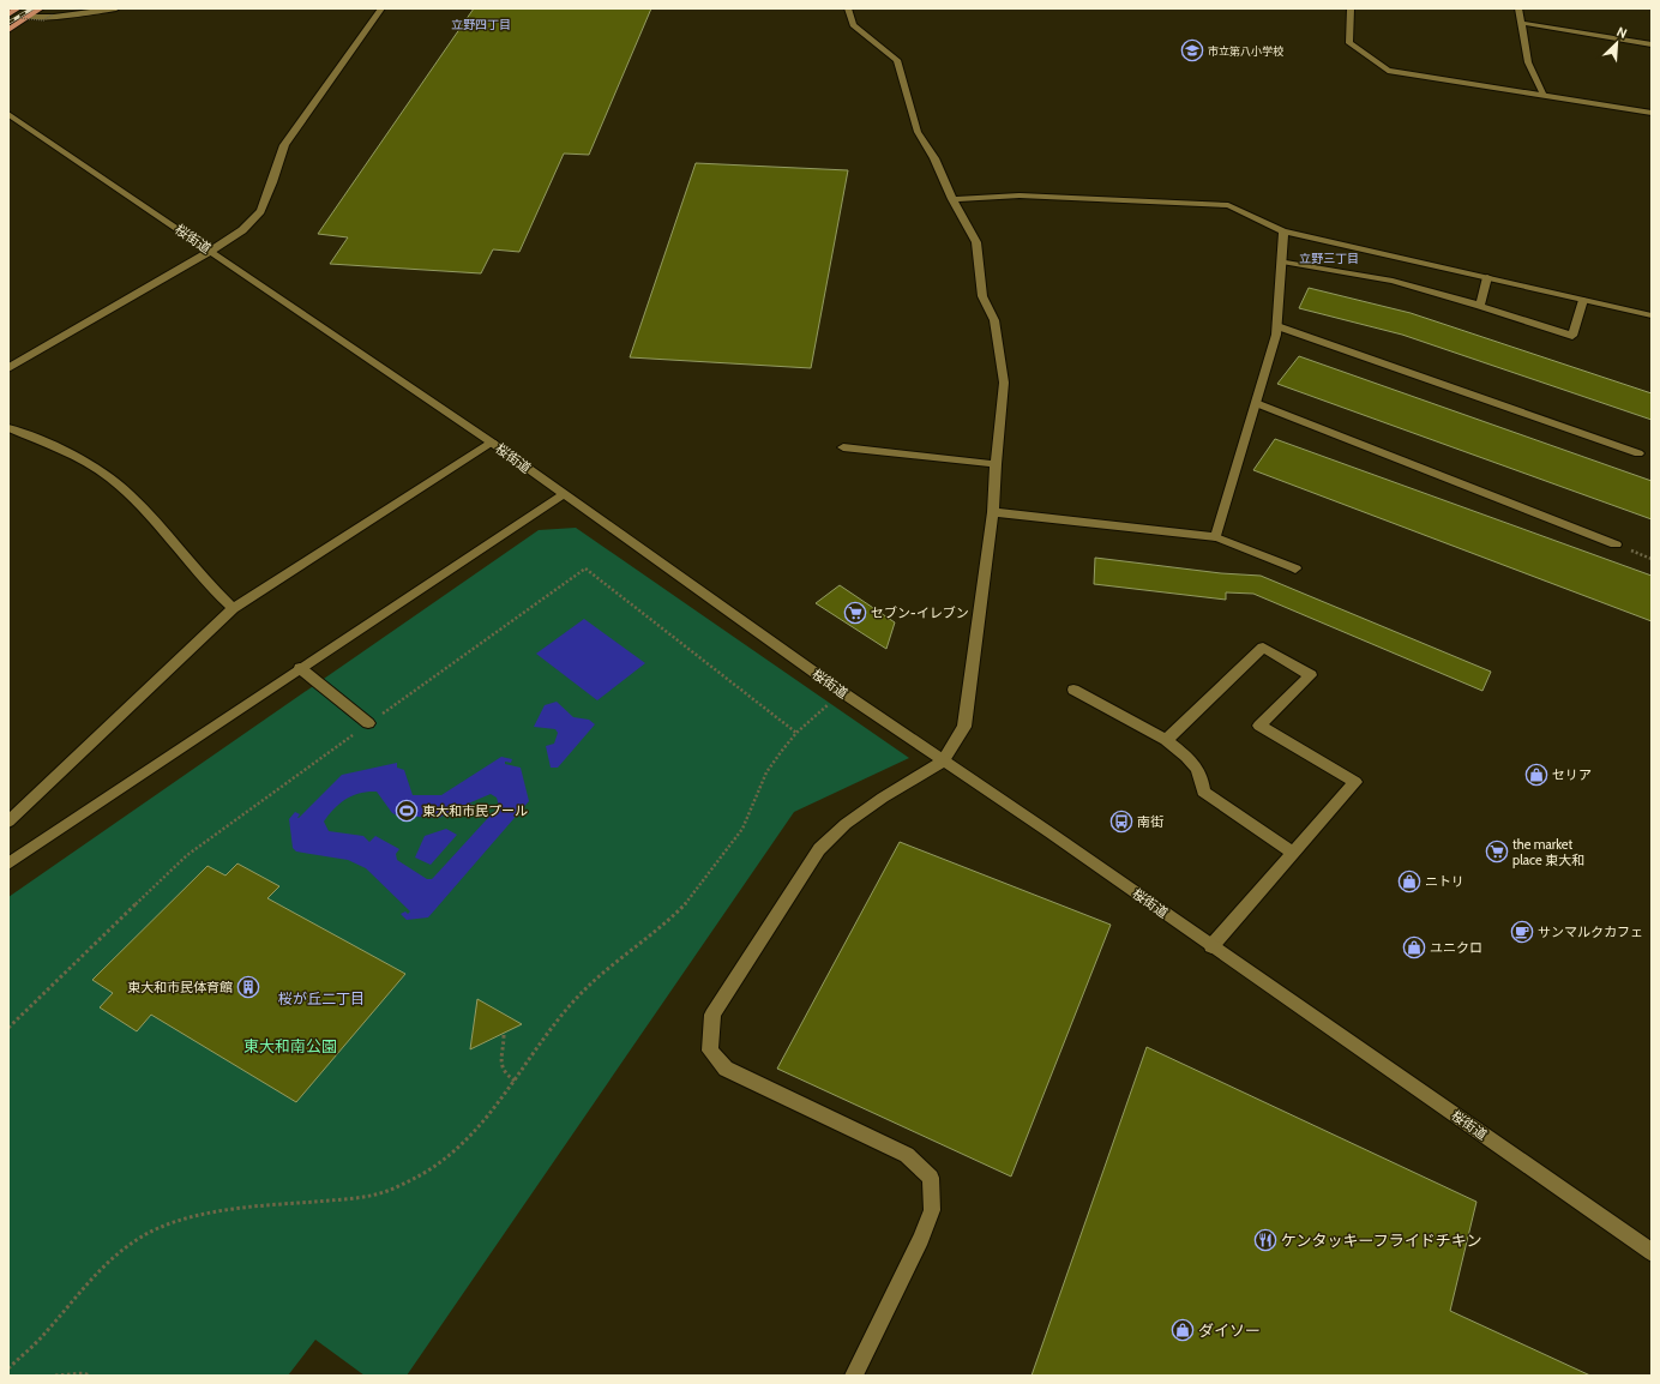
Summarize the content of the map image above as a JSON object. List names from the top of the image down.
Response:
{
  "streets": {
    "street": ["桜街道"]
  },
  "districts": ["立野四丁目", "立野三丁目", "桜が丘二丁目"],
  "parks": ["東大和南公園"],
  "places": {
    "school or university": ["市立第八小学校"],
    "supermarket": ["セブン-イレブン", "the market place 東大和"],
    "shop": [
      "セリア",
      "ニトリ",
      "ユニクロ",
      "ダイソー"
    ],
    "sports": ["東大和市民プール"],
    "bus stop": ["南街"],
    "cafe": ["サンマルクカフェ"],
    "building": ["東大和市民体育館"],
    "restaurant": ["ケンタッキーフライドチキン"]
  },
  "north": "top right"
}
